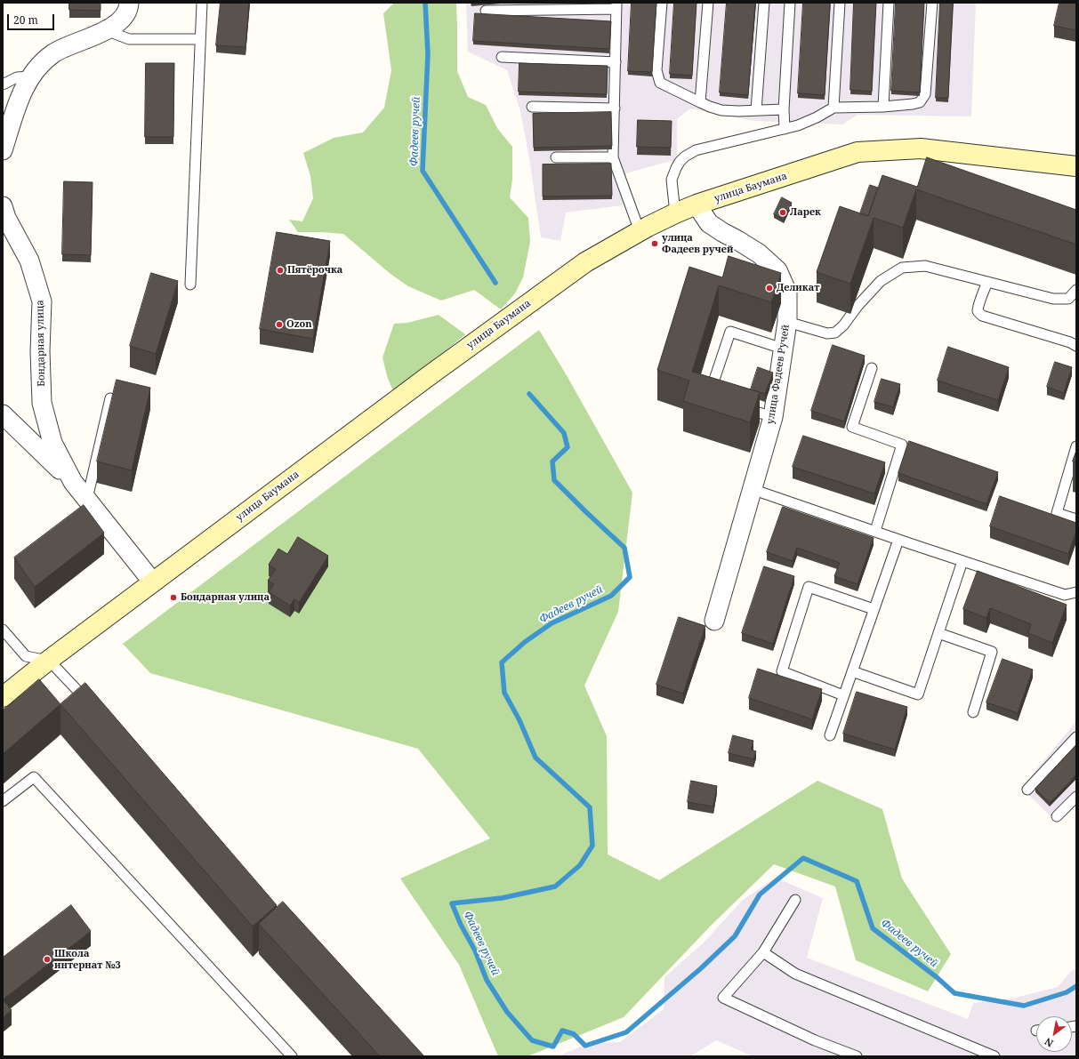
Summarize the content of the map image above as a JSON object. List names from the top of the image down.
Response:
{
  "streets": {
    "street": ["улица Баумана", "Бондарная улица", "улица Фадеев Ручей"]
  },
  "crossings": [
    ["улица Баумана", "Бондарная улица"],
    ["улица Баумана", "улица Фадеев Ручей"]
  ],
  "water": ["Фадеев ручей"],
  "places": [
    "Ларек",
    "улица Фадеев ручей",
    "Пятёрочка",
    "Деликат",
    "Ozon",
    "Бондарная улица",
    "Школа интернат №3"
  ],
  "scale_bar": "20 m",
  "north": "bottom left"
}
